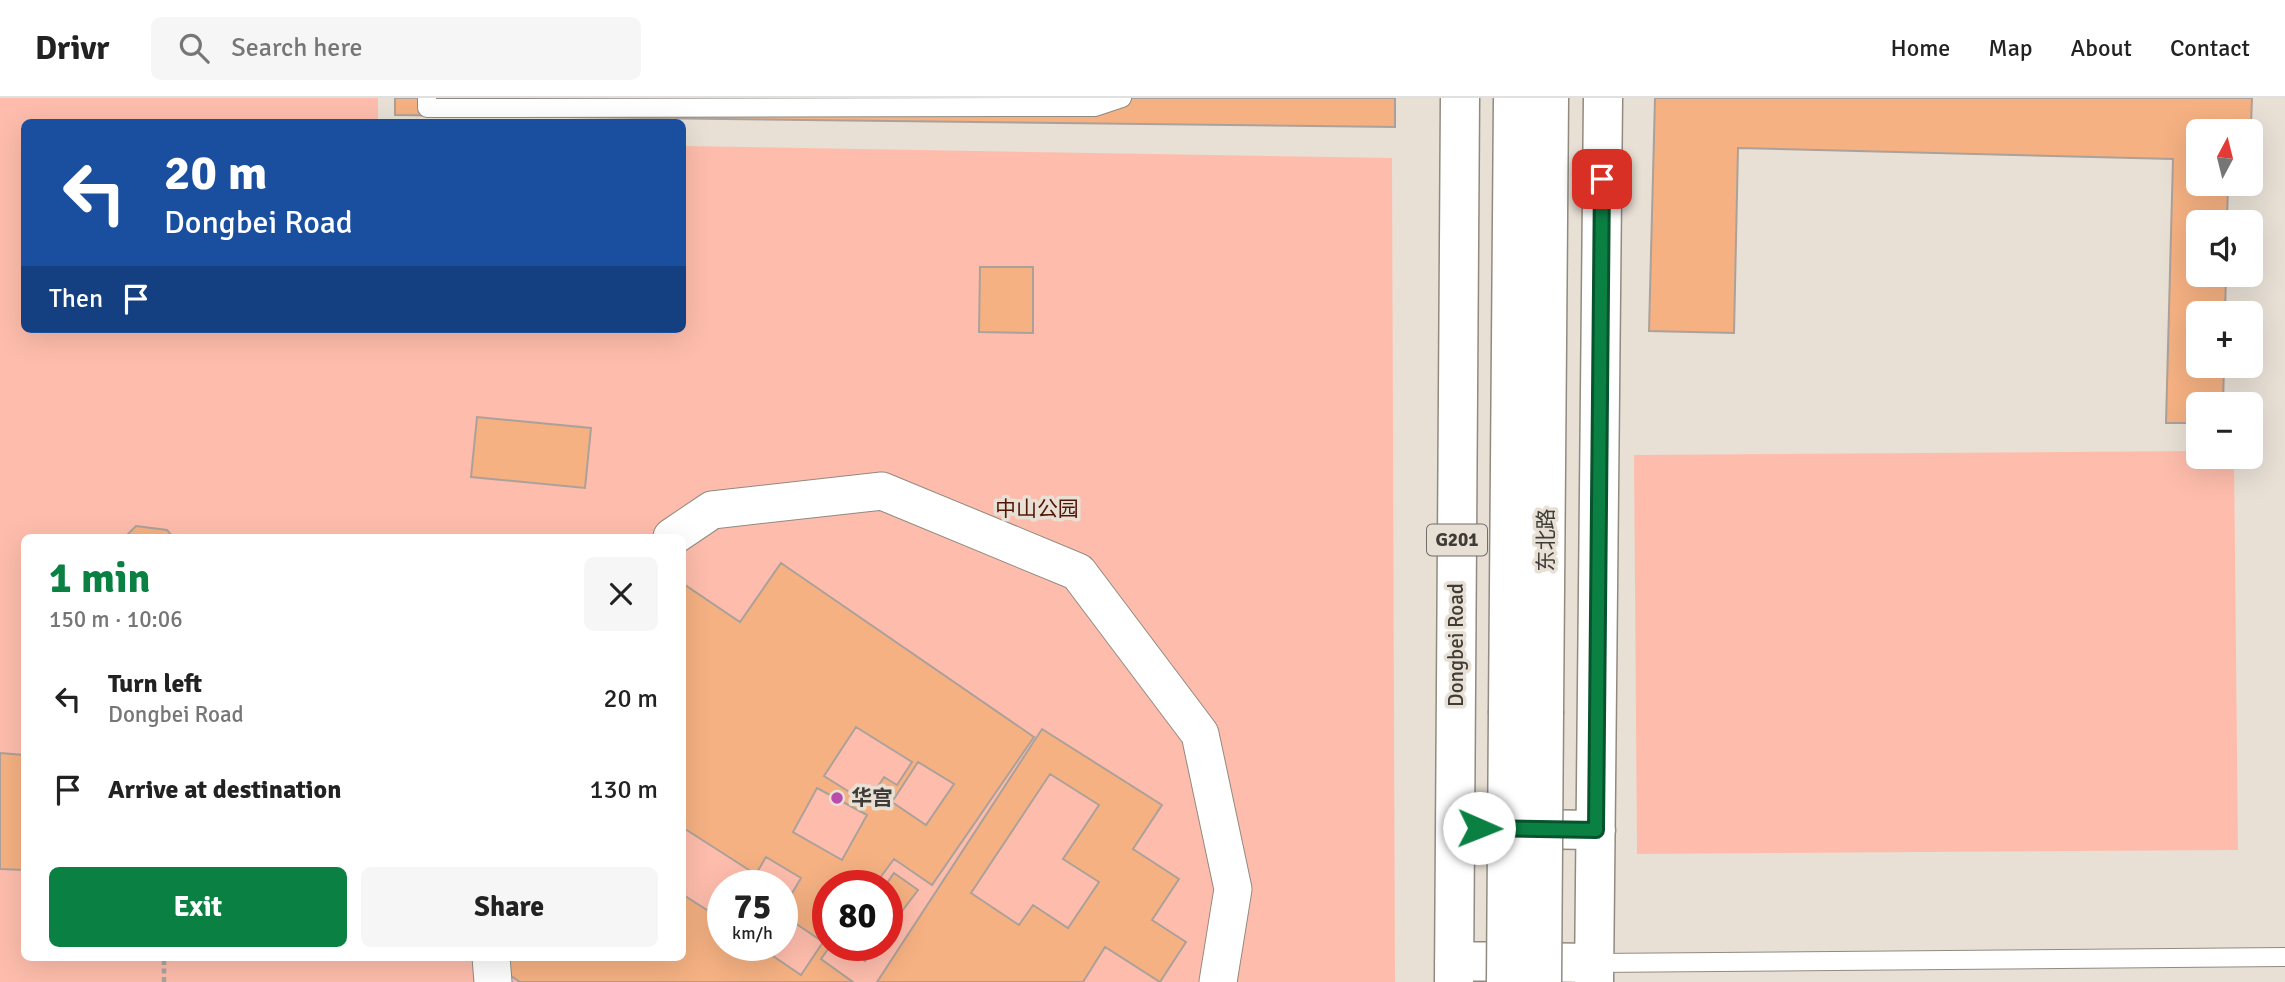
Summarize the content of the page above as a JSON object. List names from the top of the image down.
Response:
{
  "streets": {
    "highway": ["G201", "东北路", "Dongbei Road"]
  },
  "parks": ["中山公园"],
  "places": ["华宫"],
  "north": "top",
  "page": {
    "header": "Drivr",
    "search": "Search here",
    "nav": [
      "Home",
      "Map",
      "About",
      "Contact"
    ],
    "map_buttons": ["+", "−"],
    "turn": ["20 m", "Dongbei Road"],
    "then": "Then",
    "heading": ["1 min", "150 m · 10:06"],
    "list": [
      {
        "name": "Turn left",
        "note": "Dongbei Road",
        "value": "20 m"
      },
      {
        "name": "Arrive at destination",
        "value": "130 m"
      }
    ],
    "buttons": ["Exit", "Share"],
    "speed": "75 km/h",
    "limit": "80"
  }
}
